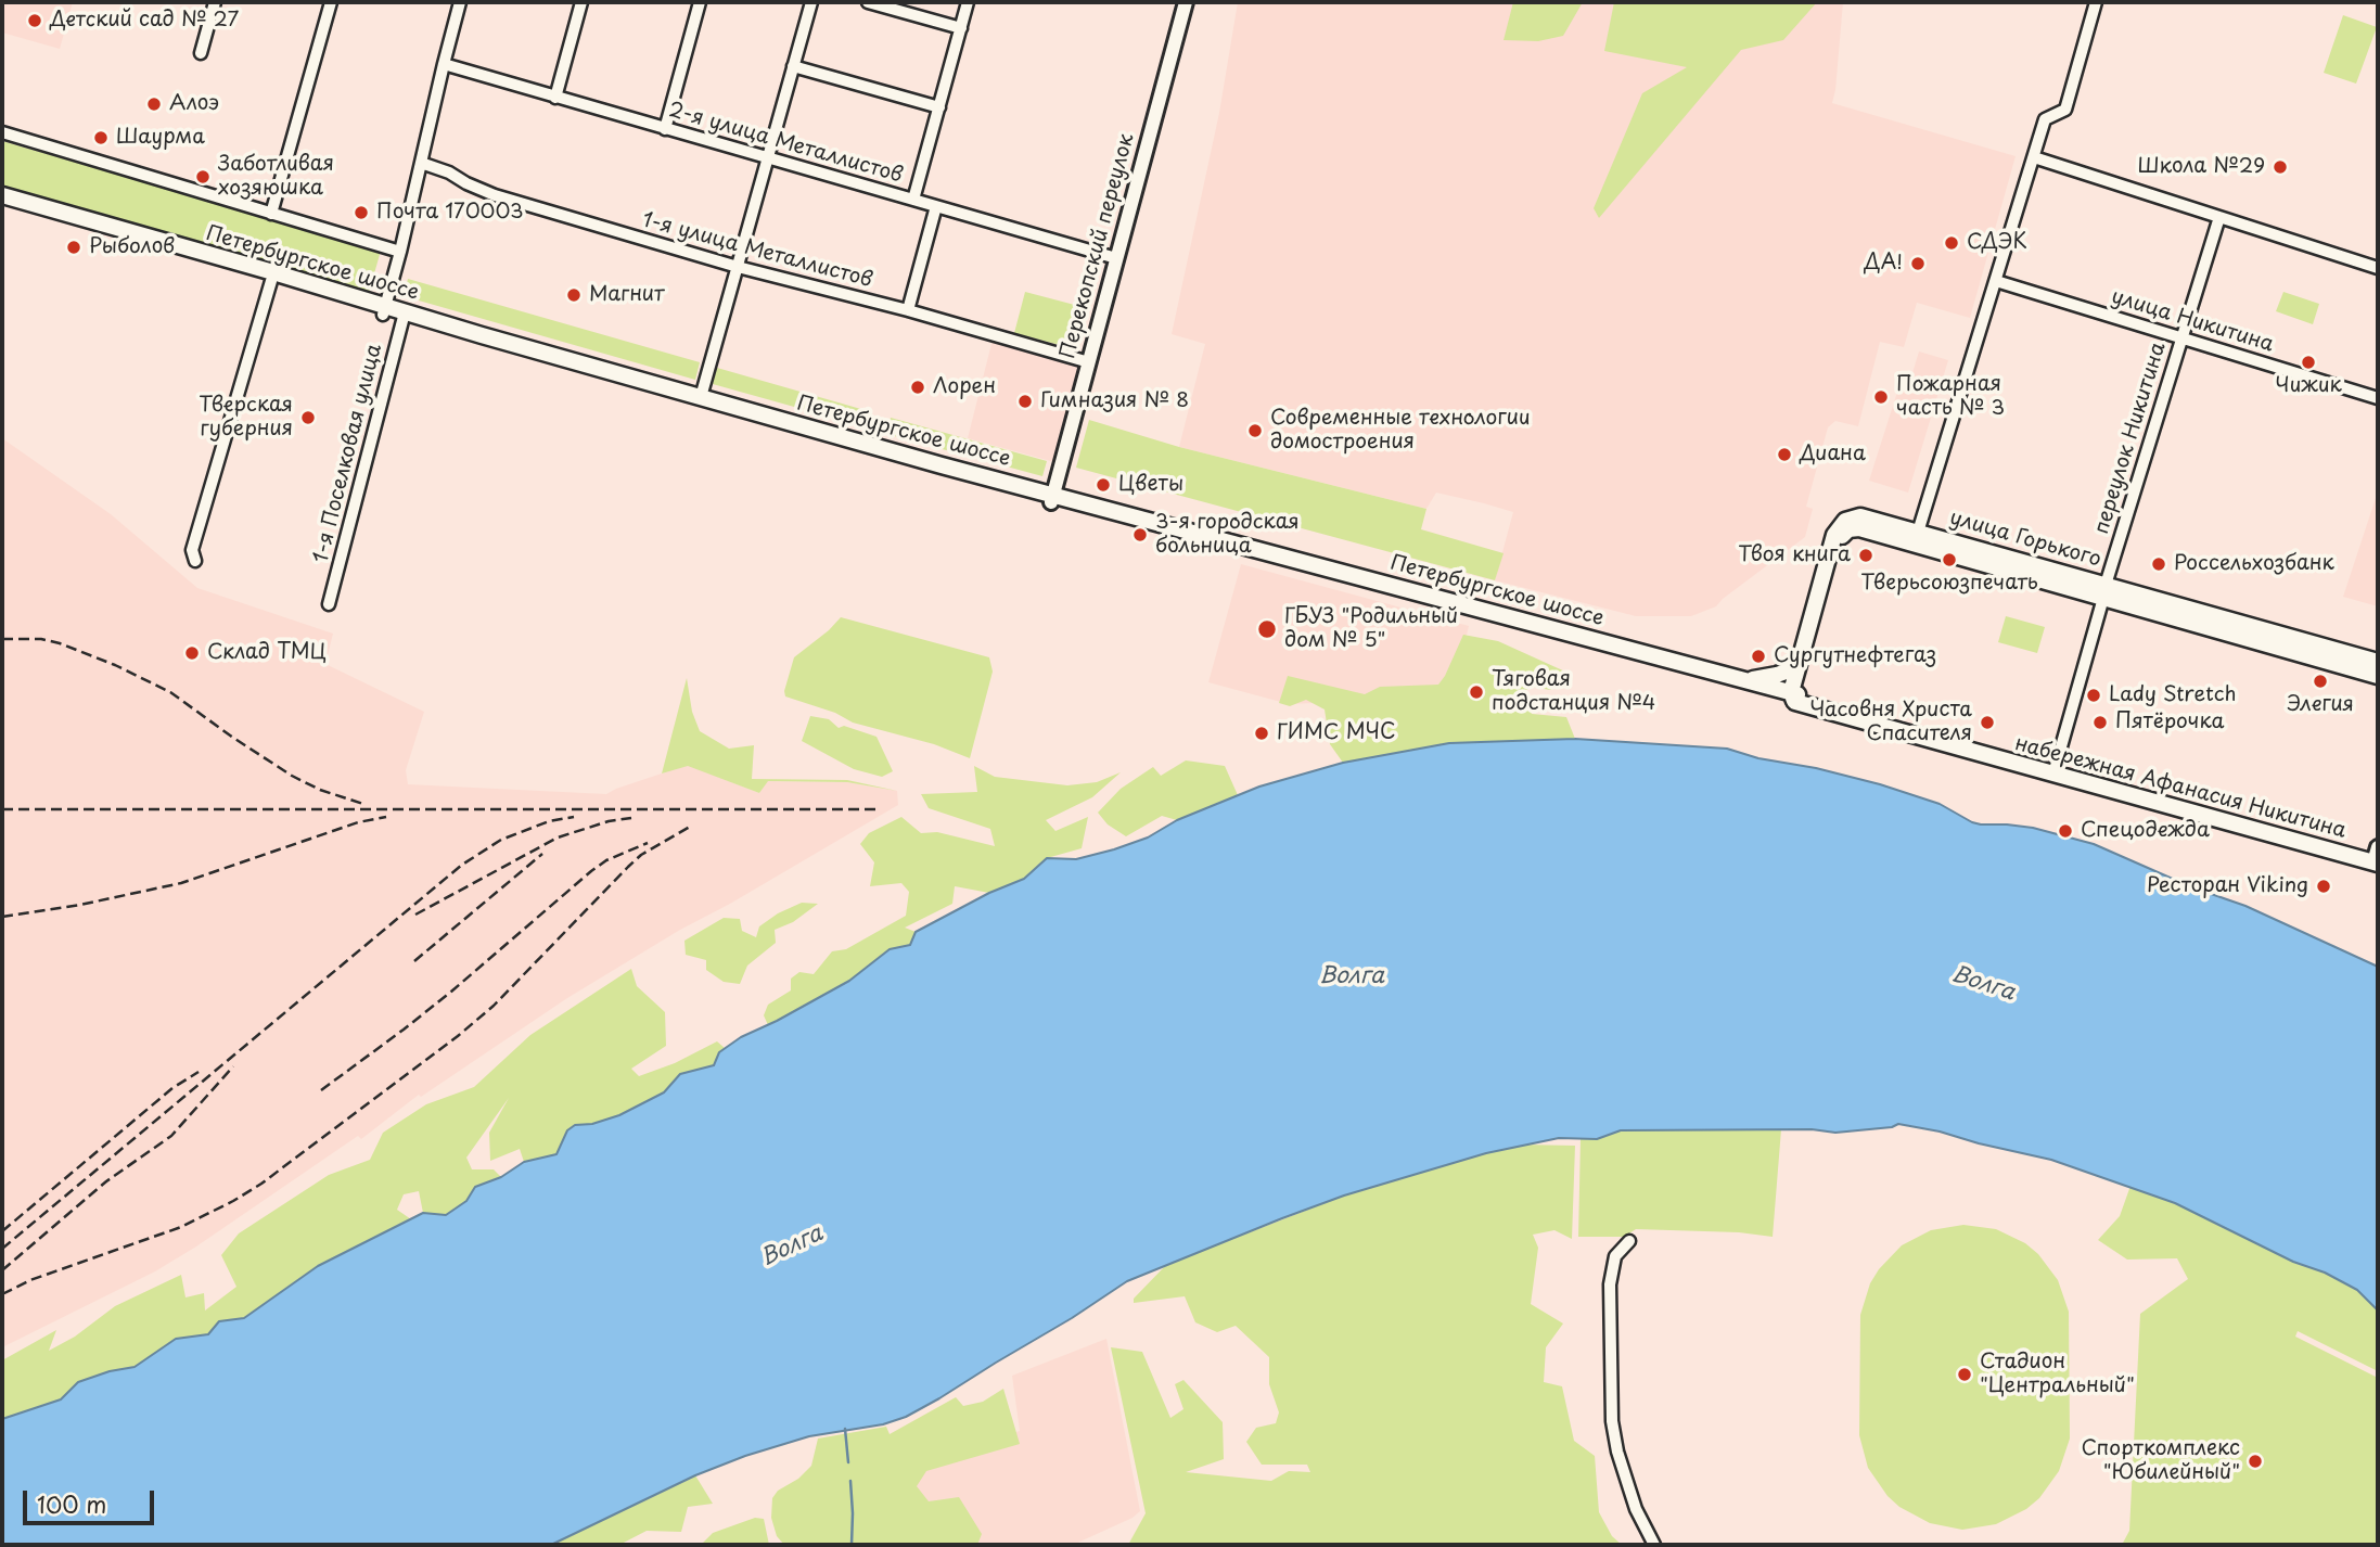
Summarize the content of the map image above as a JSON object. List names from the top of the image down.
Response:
{
  "streets": {
    "main road": ["Петербургское шоссе", "улица Горького", "набережная Афанасия Никитина"],
    "street": [
      "2-я улица Металлистов",
      "Перекопский переулок",
      "1-я улица Металлистов",
      "улица Никитина",
      "переулок Никитина",
      "1-я Поселковая улица"
    ]
  },
  "crossings": [
    ["2-я улица Металлистов", "Перекопский переулок"],
    ["Перекопский переулок", "1-я улица Металлистов"],
    ["Перекопский переулок", "Петербургское шоссе"],
    ["Петербургское шоссе", "1-я Поселковая улица"],
    ["Петербургское шоссе", "улица Горького"],
    ["Петербургское шоссе", "набережная Афанасия Никитина"],
    ["улица Никитина", "переулок Никитина"],
    ["переулок Никитина", "улица Горького"],
    ["переулок Никитина", "набережная Афанасия Никитина"],
    ["улица Горького", "набережная Афанасия Никитина"]
  ],
  "water": ["Волга"],
  "places": [
    "Детский сад № 27",
    "Алоэ",
    "Шаурма",
    "Школа №29",
    "Заботливая хозяюшка",
    "Почта 170003",
    "СДЭК",
    "Рыболов",
    "ДА!",
    "Магнит",
    "Чижик",
    "Лорен",
    "Пожарная часть № 3",
    "Гимназия № 8",
    "Тверская губерния",
    "Современные технологии домостроения",
    "Диана",
    "Цветы",
    "3-я городская больница",
    "Твоя книга",
    "Тверьсоюзпечать",
    "Россельхозбанк",
    "ГБУЗ \"Родильный дом № 5\"",
    "Склад ТМЦ",
    "Сургутнефтегаз",
    "Элегия",
    "Тяговая подстанция №4",
    "Lady Stretch",
    "Часовня Христа Спасителя",
    "Пятёрочка",
    "ГИМС МЧС",
    "Спецодежда",
    "Ресторан Viking",
    "Стадион \"Центральный\"",
    "Спорткомплекс \"Юбилейный\""
  ],
  "scale_bar": "100 m"
}
